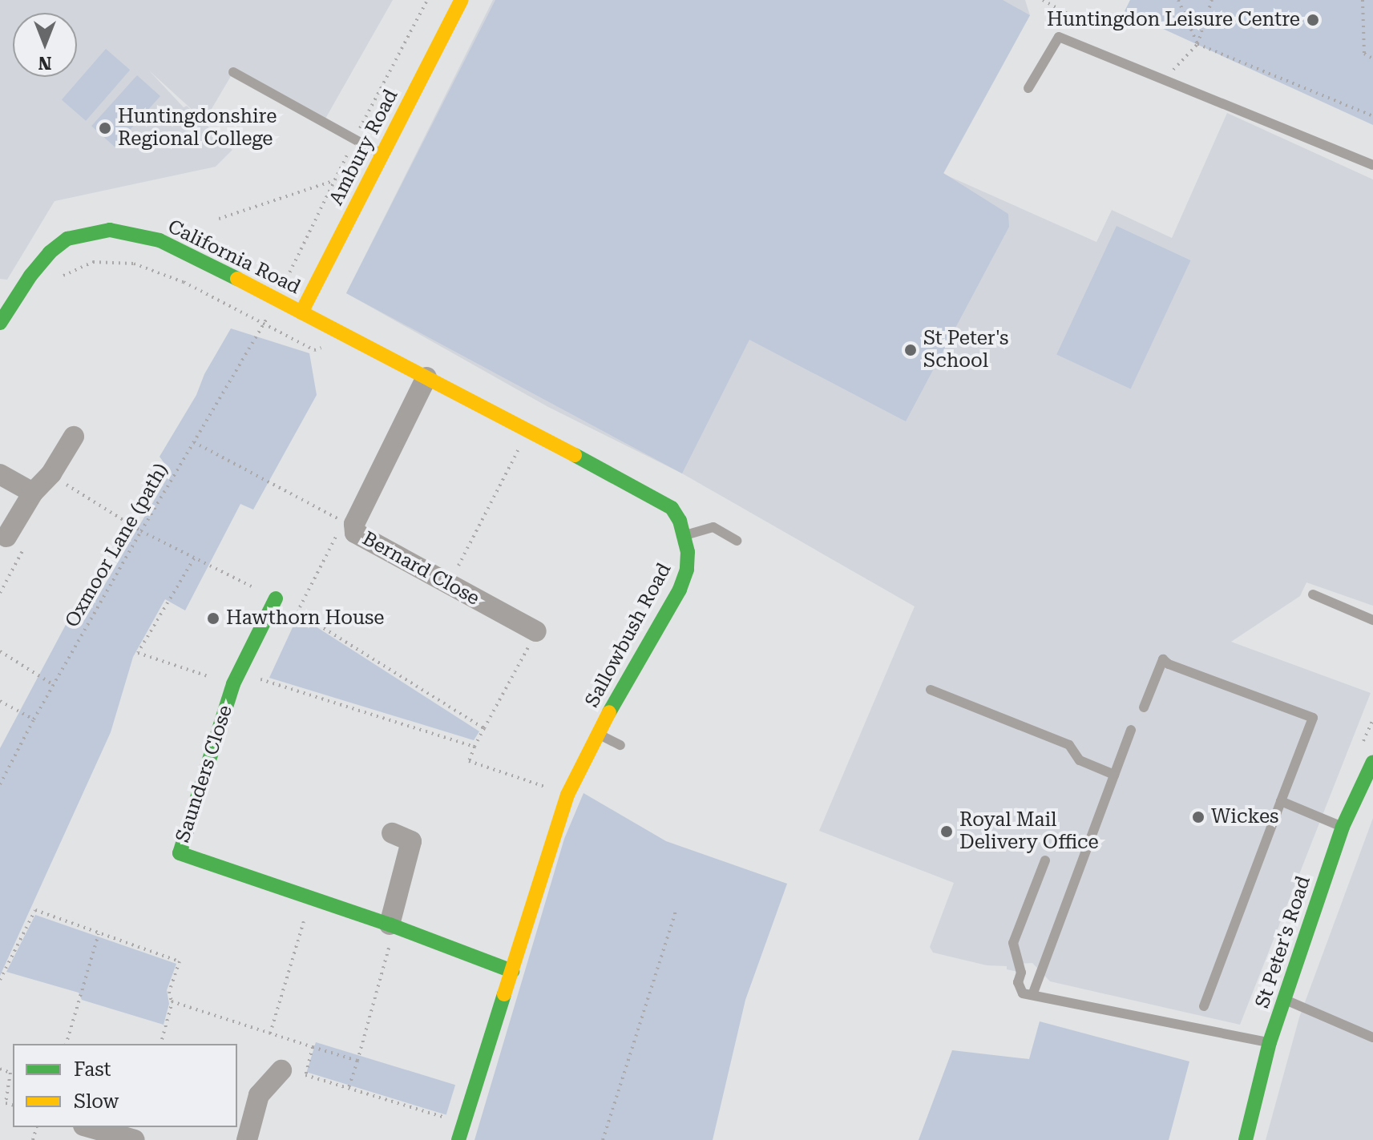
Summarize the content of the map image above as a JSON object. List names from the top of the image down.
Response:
{
  "streets": {
    "street": [
      "Ambury Road",
      "California Road",
      "Bernard Close",
      "Sallowbush Road",
      "Saunders Close",
      "St Peter's Road"
    ],
    "path": ["Oxmoor Lane (path)"]
  },
  "crossings": [
    ["Ambury Road", "California Road"],
    ["Ambury Road", "Sallowbush Road"],
    ["California Road", "Oxmoor Lane (path)"],
    ["California Road", "Sallowbush Road"],
    ["Bernard Close", "Sallowbush Road"],
    ["Sallowbush Road", "Saunders Close"]
  ],
  "places": [
    "Huntingdon Leisure Centre",
    "Huntingdonshire Regional College",
    "St Peter's School",
    "Hawthorn House",
    "Wickes",
    "Royal Mail Delivery Office"
  ],
  "legend": ["Fast", "Slow"],
  "north": "bottom"
}
